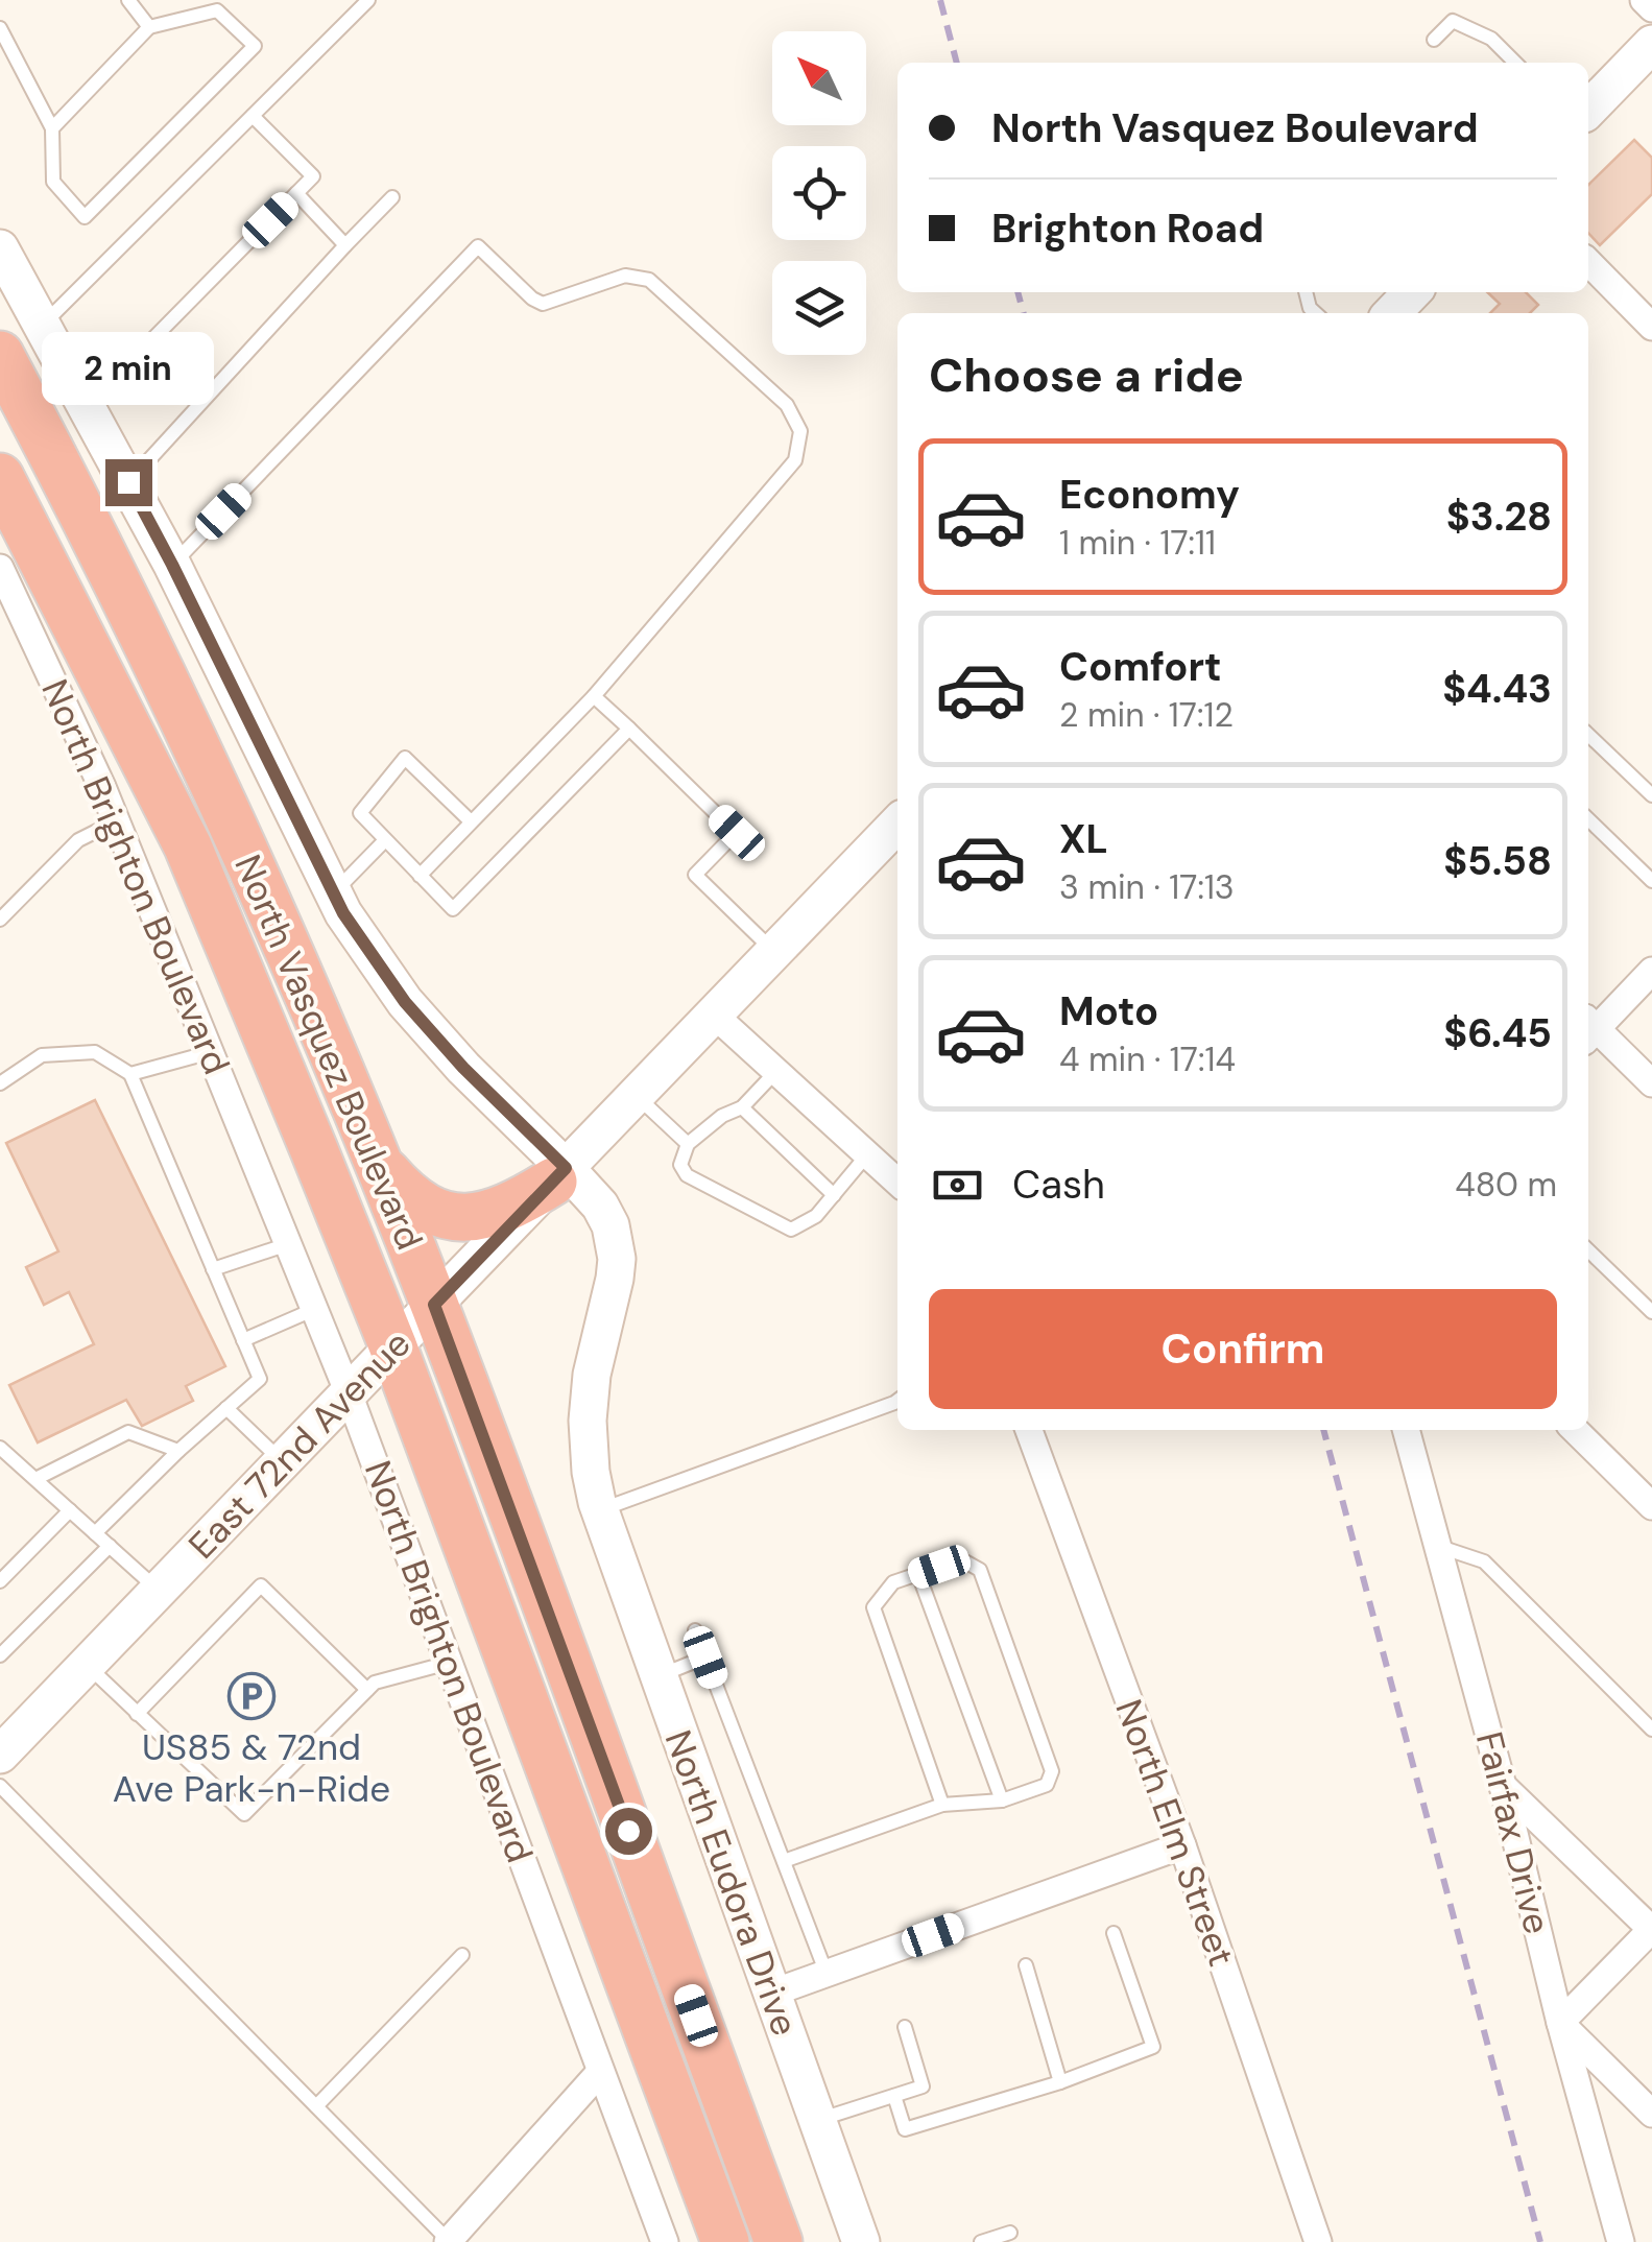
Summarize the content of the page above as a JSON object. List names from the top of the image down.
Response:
{
  "streets": {
    "highway": ["North Vasquez Boulevard"],
    "street": [
      "North Brighton Boulevard",
      "East 72nd Avenue",
      "North Elm Street",
      "Fairfax Drive",
      "North Eudora Drive"
    ]
  },
  "crossings": [
    ["North Brighton Boulevard", "East 72nd Avenue"],
    ["North Vasquez Boulevard", "East 72nd Avenue"],
    ["East 72nd Avenue", "North Eudora Drive"]
  ],
  "places": {
    "parking": ["US85 & 72nd Ave Park-n-Ride"]
  },
  "north": "top left",
  "page": {
    "banner": ["North Vasquez Boulevard", "Brighton Road"],
    "heading": "Choose a ride",
    "bubble": "2 min",
    "list": [
      {
        "name": "Economy",
        "note": "1 min · 17:11",
        "value": "$3.28"
      },
      {
        "name": "Comfort",
        "note": "2 min · 17:12",
        "value": "$4.43"
      },
      {
        "name": "XL",
        "note": "3 min · 17:13",
        "value": "$5.58"
      },
      {
        "name": "Moto",
        "note": "4 min · 17:14",
        "value": "$6.45"
      }
    ],
    "pay": ["Cash", "480 m"],
    "buttons": "Confirm"
  }
}
